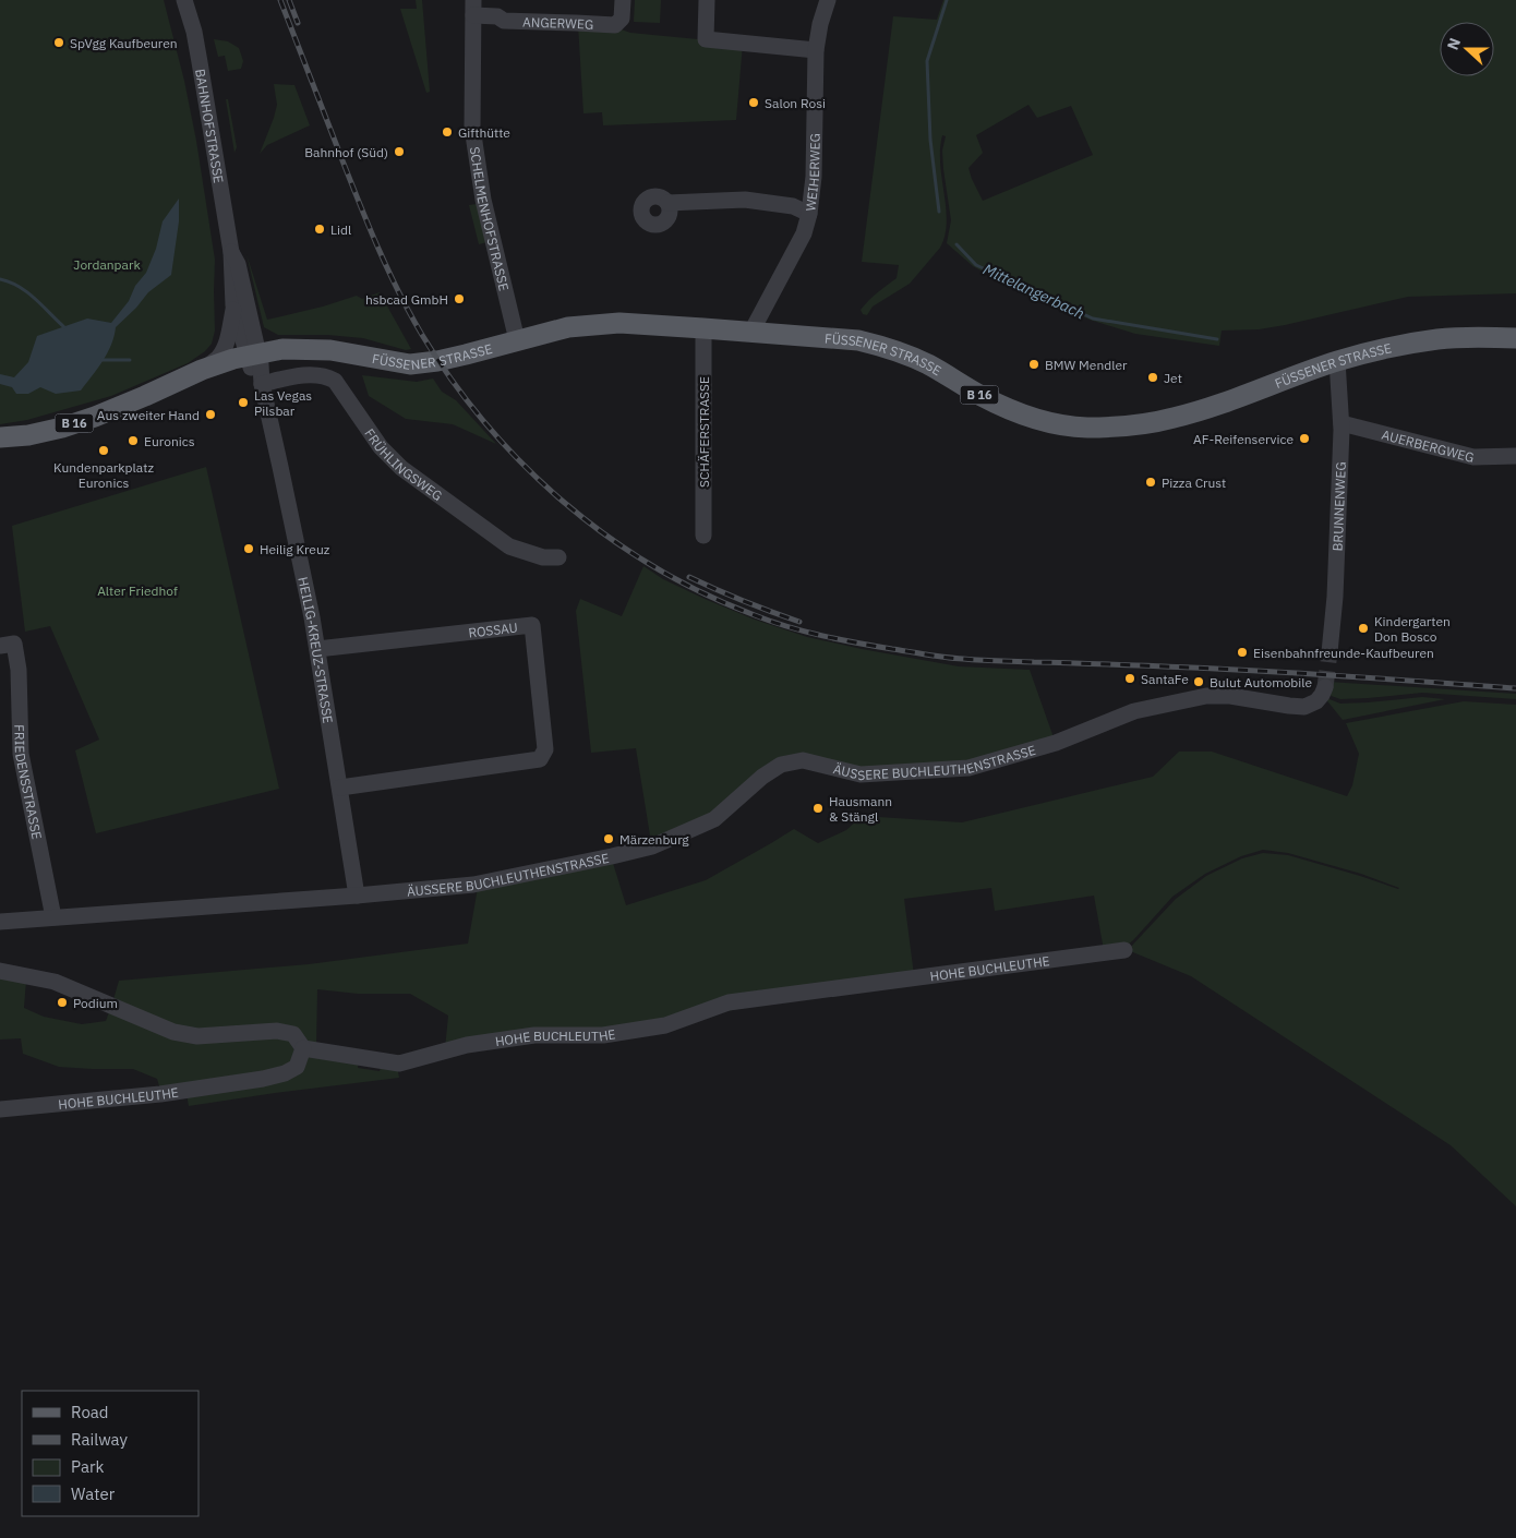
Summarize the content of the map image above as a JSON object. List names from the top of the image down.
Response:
{
  "streets": {
    "main road": ["FÜSSENER STRASSE", "B 16"],
    "street": [
      "ANGERWEG",
      "BAHNHOFSTRASSE",
      "WEIHERWEG",
      "SCHELMENHOFSTRASSE",
      "SCHÄFERSTRASSE",
      "AUERBERGWEG",
      "FRÜHLINGSWEG",
      "BRUNNENWEG",
      "ROSSAU",
      "HEILIG-KREUZ-STRASSE",
      "ÄUSSERE BUCHLEUTHENSTRASSE",
      "FRIEDENSSTRASSE",
      "HOHE BUCHLEUTHE"
    ]
  },
  "crossings": [
    ["ANGERWEG", "SCHELMENHOFSTRASSE"],
    ["BAHNHOFSTRASSE", "FÜSSENER STRASSE"],
    ["BAHNHOFSTRASSE", "B 16"],
    ["BAHNHOFSTRASSE", "FRÜHLINGSWEG"],
    ["BAHNHOFSTRASSE", "HEILIG-KREUZ-STRASSE"],
    ["WEIHERWEG", "FÜSSENER STRASSE"],
    ["SCHELMENHOFSTRASSE", "FÜSSENER STRASSE"],
    ["FÜSSENER STRASSE", "B 16"],
    ["FÜSSENER STRASSE", "SCHÄFERSTRASSE"],
    ["FÜSSENER STRASSE", "FRÜHLINGSWEG"],
    ["FÜSSENER STRASSE", "BRUNNENWEG"],
    ["FÜSSENER STRASSE", "HEILIG-KREUZ-STRASSE"],
    ["B 16", "FRÜHLINGSWEG"],
    ["B 16", "HEILIG-KREUZ-STRASSE"],
    ["AUERBERGWEG", "BRUNNENWEG"],
    ["FRÜHLINGSWEG", "HEILIG-KREUZ-STRASSE"],
    ["ROSSAU", "HEILIG-KREUZ-STRASSE"],
    ["HEILIG-KREUZ-STRASSE", "ÄUSSERE BUCHLEUTHENSTRASSE"],
    ["ÄUSSERE BUCHLEUTHENSTRASSE", "FRIEDENSSTRASSE"]
  ],
  "water": ["Mittelangerbach"],
  "parks": ["Jordanpark", "Alter Friedhof"],
  "places": [
    "SpVgg Kaufbeuren",
    "Salon Rosi",
    "Gifthütte",
    "Bahnhof (Süd)",
    "Lidl",
    "hsbcad GmbH",
    "BMW Mendler",
    "Jet",
    "Las Vegas Pilsbar",
    "Aus zweiter Hand",
    "AF-Reifenservice",
    "Euronics",
    "Kundenparkplatz Euronics",
    "Pizza Crust",
    "Heilig Kreuz",
    "Kindergarten Don Bosco",
    "Eisenbahnfreunde-Kaufbeuren",
    "SantaFe",
    "Bulut Automobile",
    "Hausmann & Stängl",
    "Märzenburg",
    "Podium"
  ],
  "legend": [
    "Road",
    "Railway",
    "Park",
    "Water"
  ],
  "north": "left"
}
